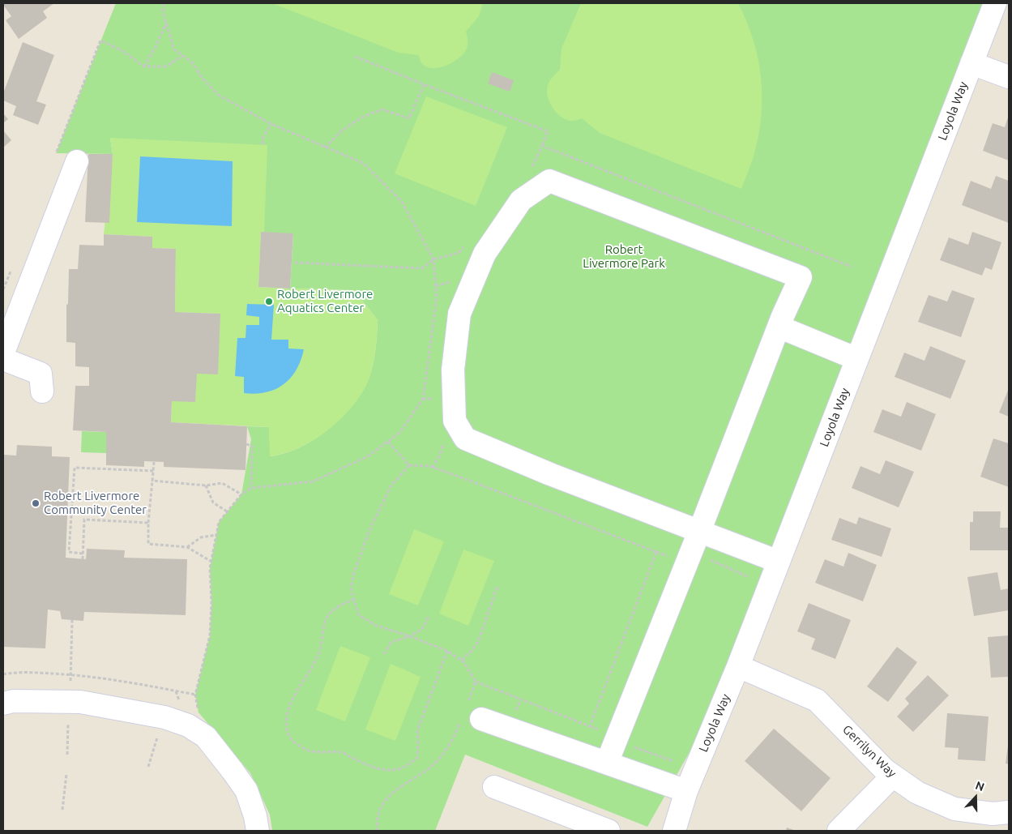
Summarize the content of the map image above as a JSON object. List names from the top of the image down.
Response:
{
  "streets": {
    "street": ["Loyola Way", "Gerrilyn Way"]
  },
  "crossings": [
    ["Loyola Way", "Gerrilyn Way"]
  ],
  "parks": ["Robert Livermore Park"],
  "places": ["Robert Livermore Aquatics Center", "Robert Livermore Community Center"],
  "north": "top"
}
